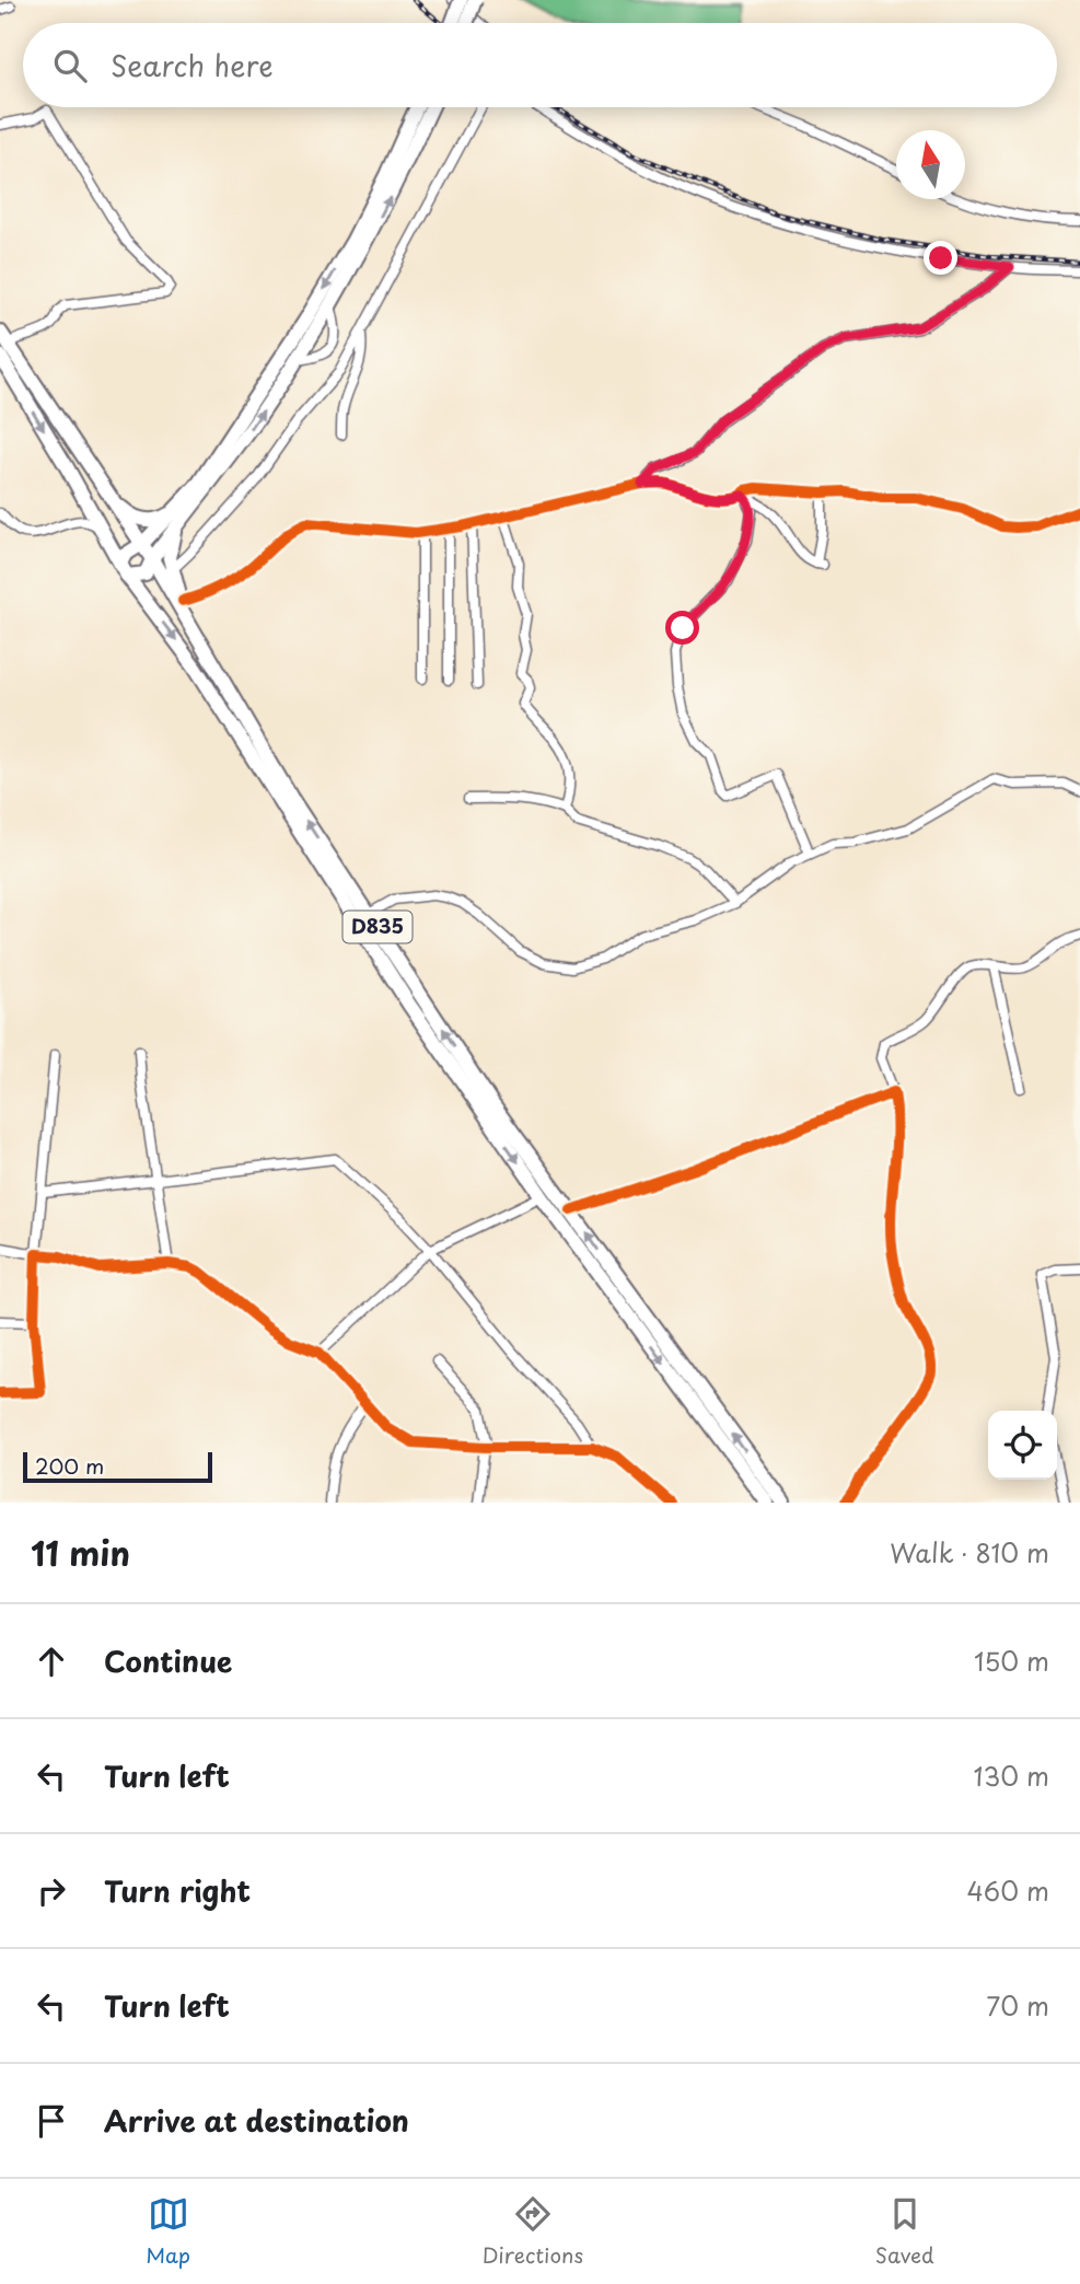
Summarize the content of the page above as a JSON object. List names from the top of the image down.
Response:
{
  "streets": {
    "highway": ["D835"]
  },
  "scale_bar": "200 m",
  "north": "top",
  "page": {
    "search": "Search here",
    "scale": "200 m",
    "heading": ["11 min", "Walk · 810 m"],
    "list": [
      ["Continue", "150 m"],
      ["Turn left", "130 m"],
      ["Turn right", "460 m"],
      ["Turn left", "70 m"],
      "Arrive at destination"
    ],
    "nav": ["Map", "Directions", "Saved"]
  }
}
